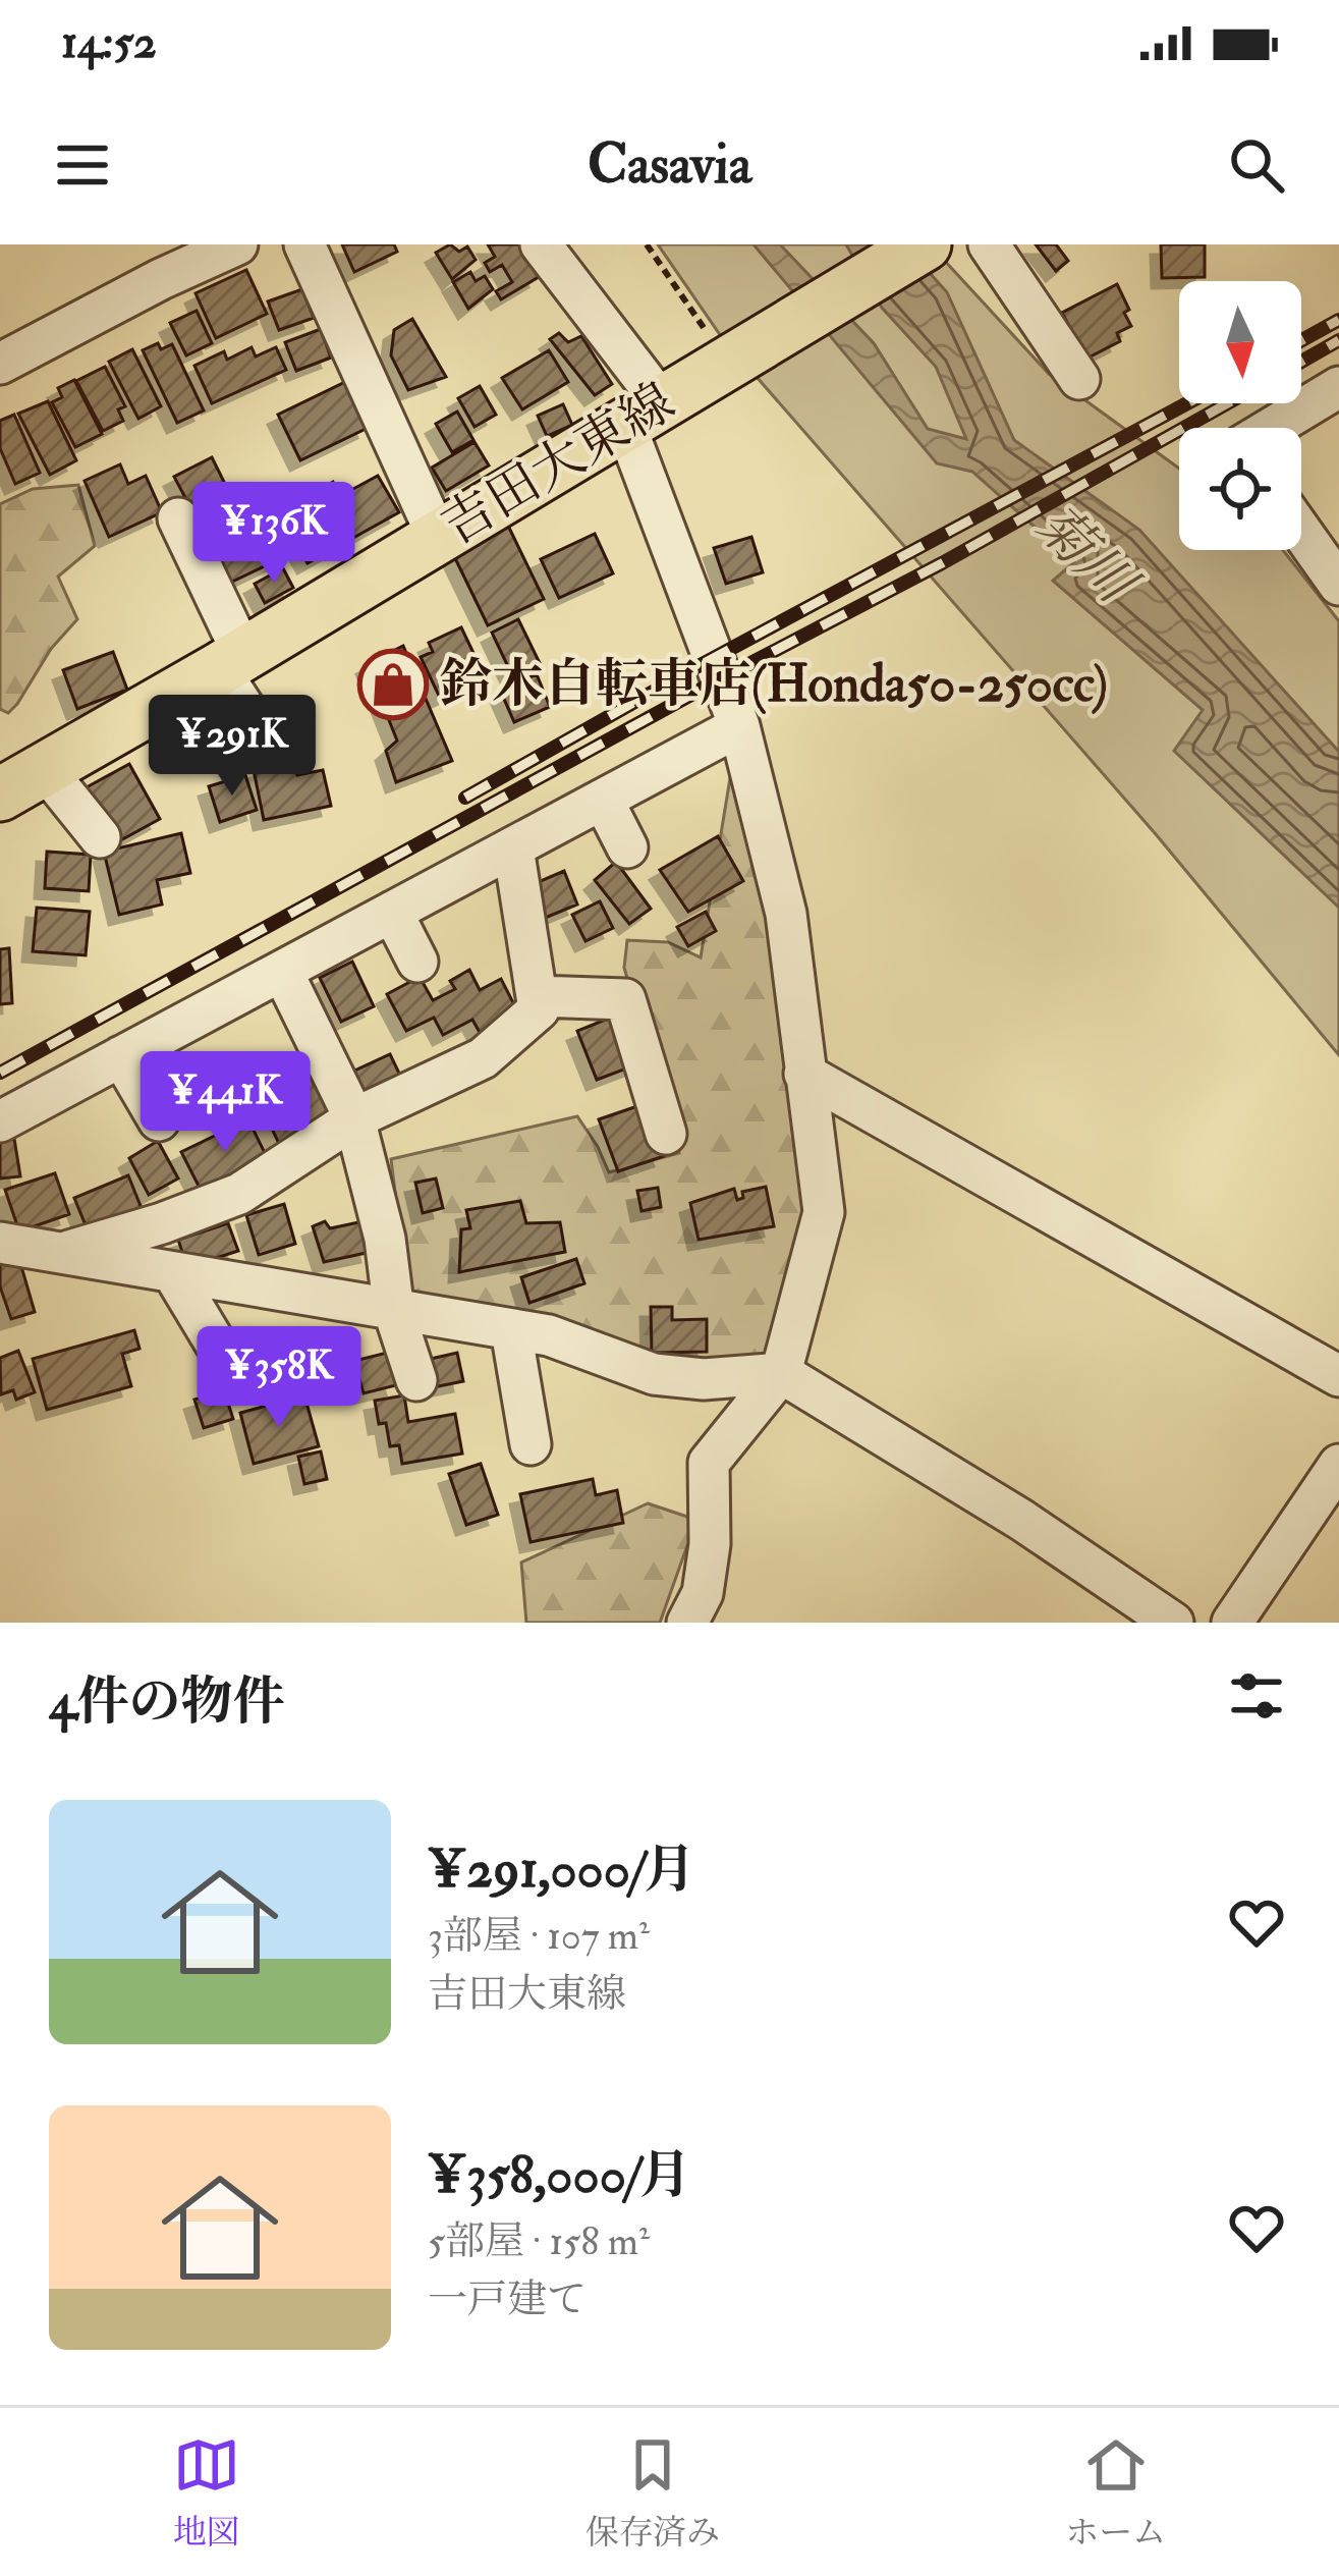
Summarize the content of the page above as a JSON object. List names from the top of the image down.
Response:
{
  "streets": {
    "main road": ["吉田大東線"]
  },
  "water": ["菊川"],
  "places": {
    "shop": ["鈴木自転車店(Honda50-250cc)"]
  },
  "north": "bottom",
  "page": {
    "status": "14:52",
    "header": "Casavia",
    "price": [
      "¥136K",
      "¥291K",
      "¥441K",
      "¥358K"
    ],
    "heading": "4件の物件",
    "list": [
      {
        "name": "¥291,000/月",
        "note": "3部屋 · 107 m² · 吉田大東線"
      },
      {
        "name": "¥358,000/月",
        "note": "5部屋 · 158 m² · 一戸建て"
      }
    ],
    "tabs": ["地図", "保存済み", "ホーム"]
  }
}
